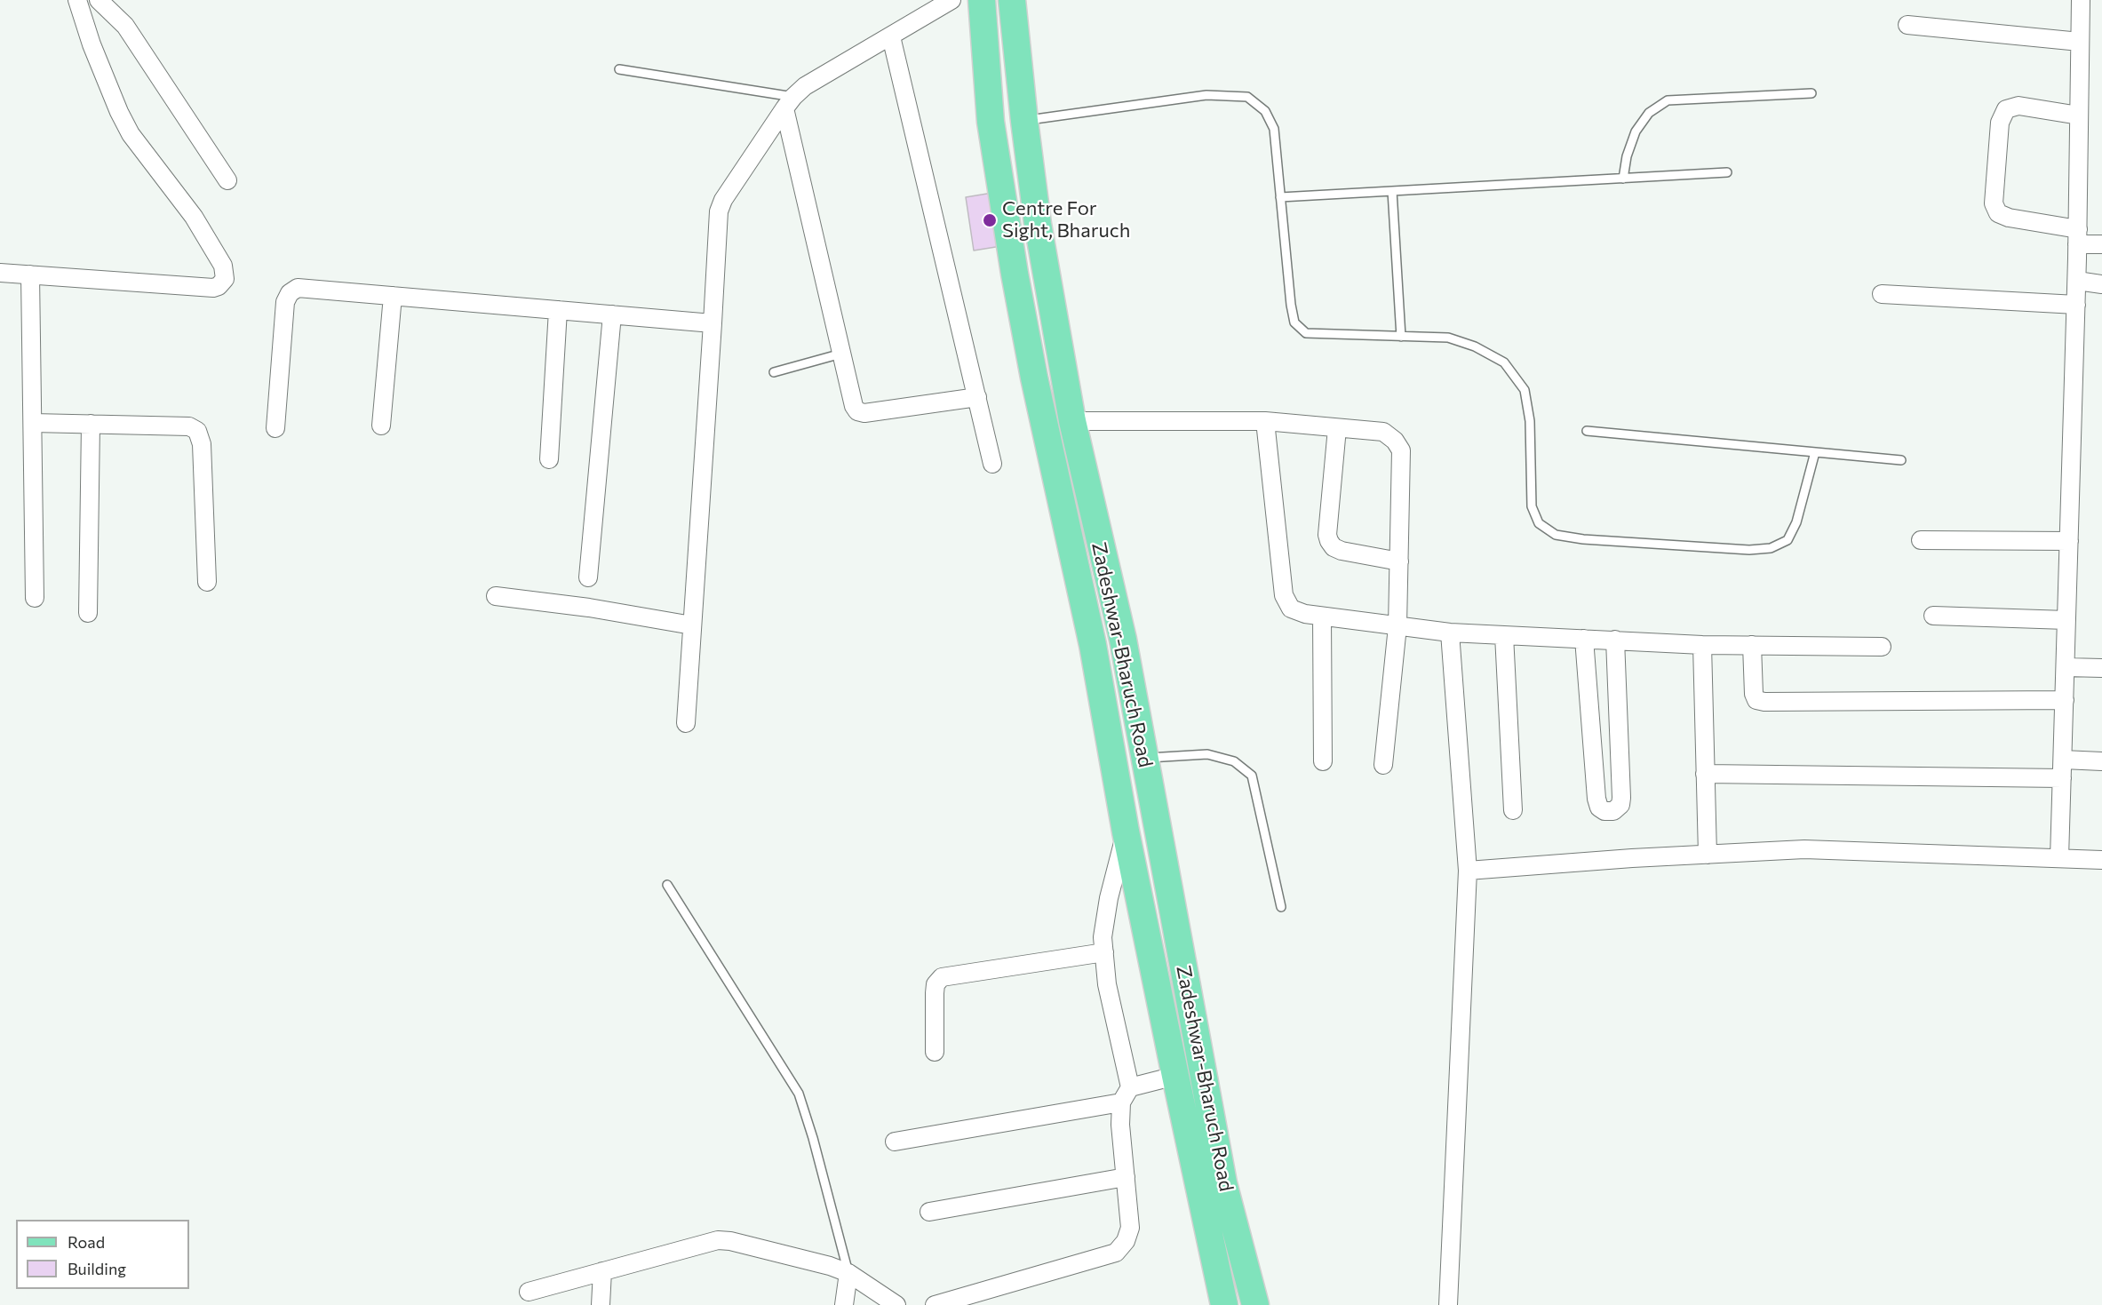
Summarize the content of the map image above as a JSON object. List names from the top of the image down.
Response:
{
  "streets": {
    "main road": ["Zadeshwar-Bharuch Road"]
  },
  "places": ["Centre For Sight, Bharuch"],
  "legend": ["Road", "Building"]
}
